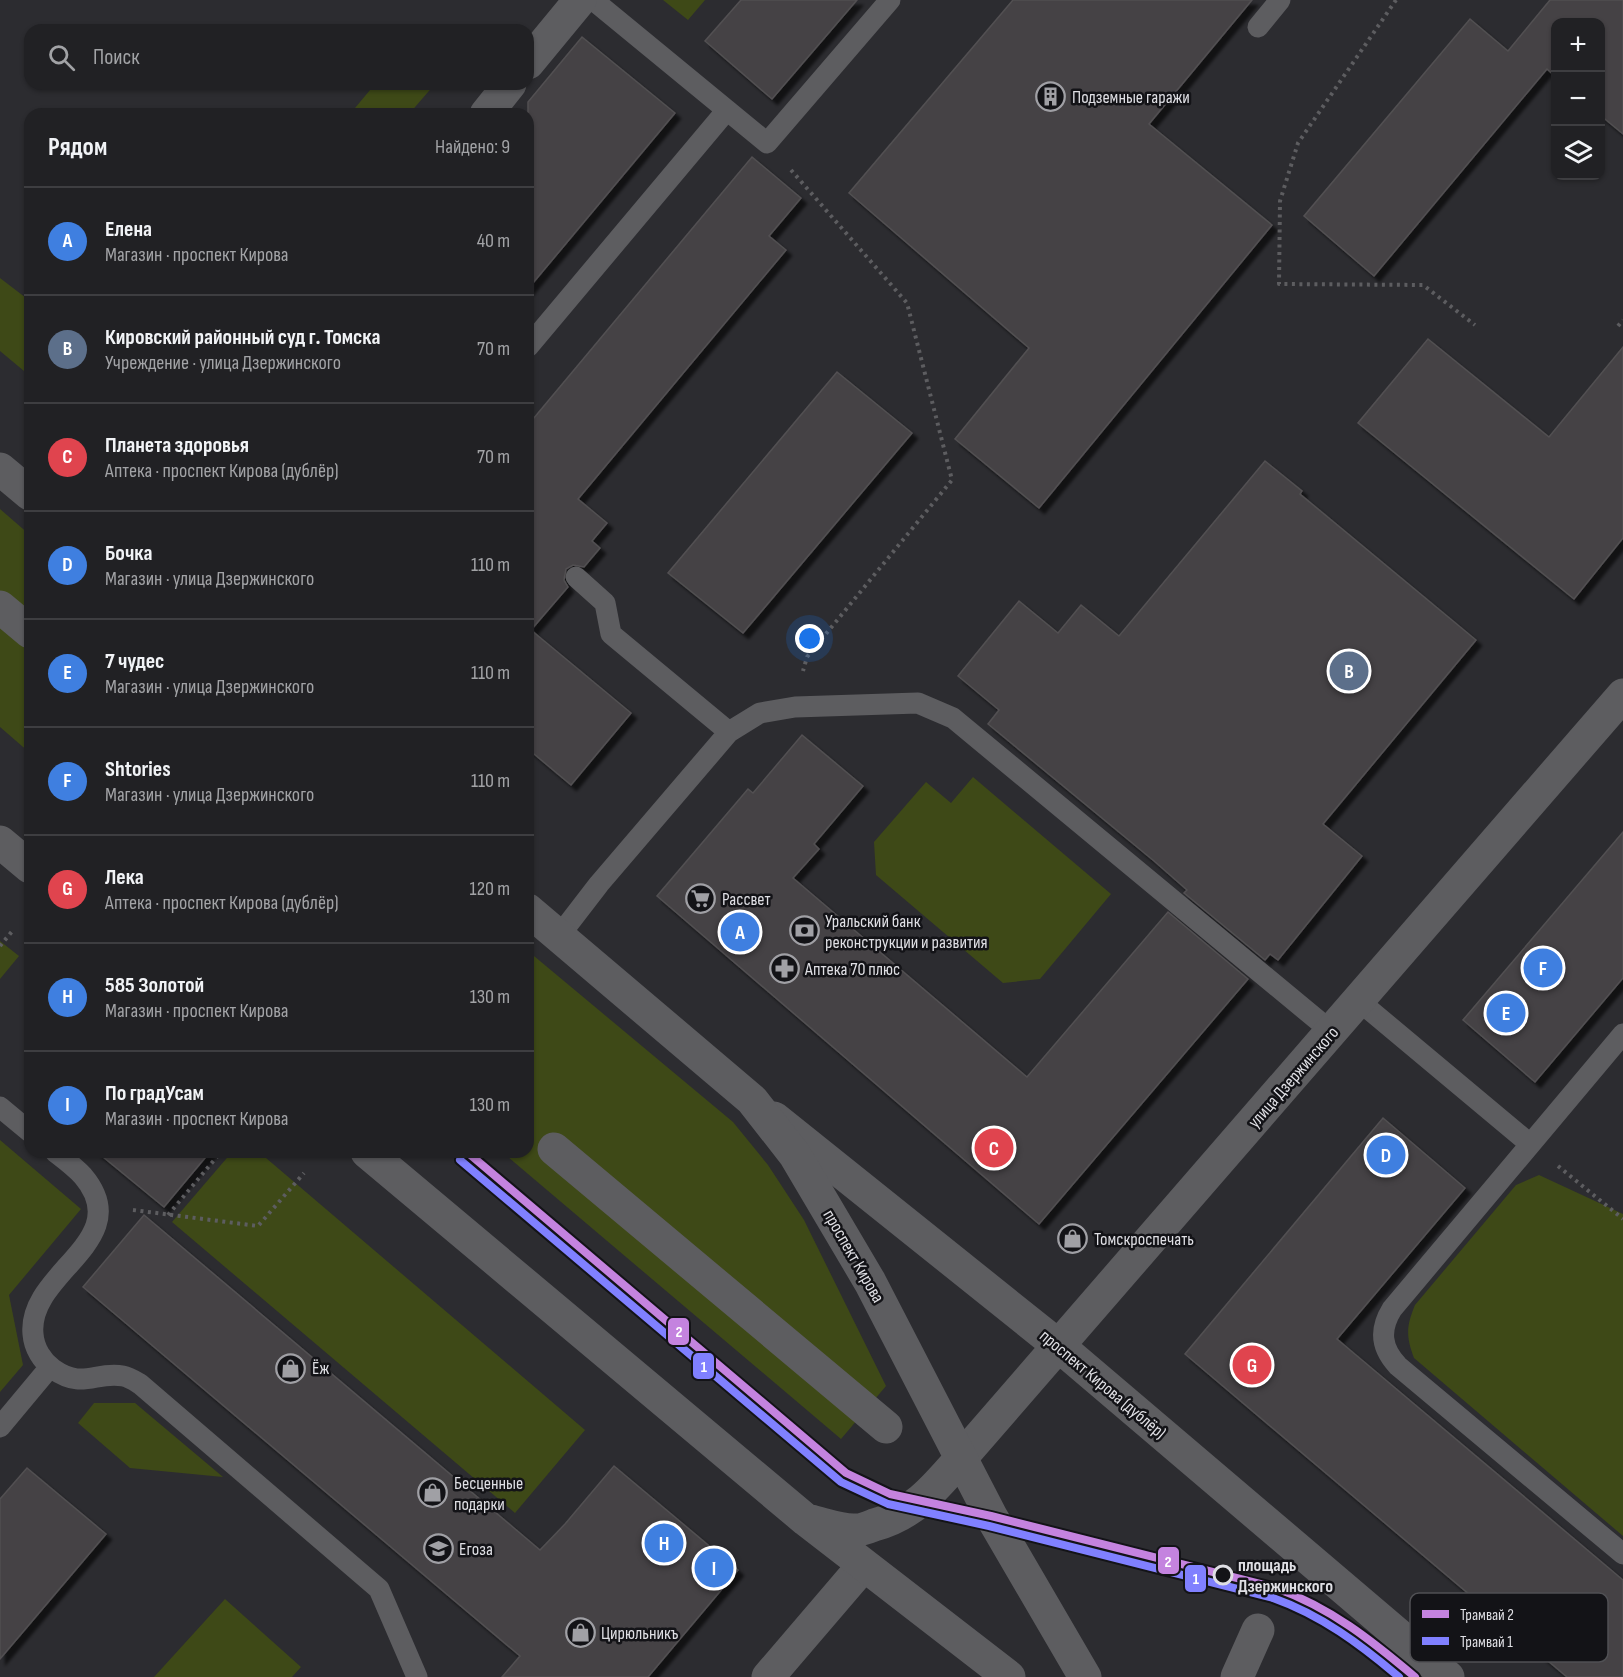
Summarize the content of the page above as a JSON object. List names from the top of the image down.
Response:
{
  "streets": {
    "street": ["улица Дзержинского", "проспект Кирова", "проспект Кирова (дублёр)"]
  },
  "crossings": [
    ["улица Дзержинского", "проспект Кирова"],
    ["улица Дзержинского", "проспект Кирова (дублёр)"],
    ["проспект Кирова", "проспект Кирова (дублёр)"]
  ],
  "places": {
    "building": ["Подземные гаражи"],
    "supermarket": ["Рассвет"],
    "bank": ["Уральский банк реконструкции и развития"],
    "pharmacy": ["Аптека 70 плюс"],
    "shop": [
      "Томскроспечать",
      "Ёж",
      "Бесценные подарки",
      "Цирюльникъ"
    ],
    "school or university": ["Егоза"],
    "other": ["площадь Дзержинского"]
  },
  "lines": ["tram line 2", "tram line 1"],
  "legend": ["Трамвай 2", "Трамвай 1"],
  "page": {
    "map_buttons": ["+", "−"],
    "search": "Поиск",
    "heading": ["Рядом", "Найдено: 9"],
    "list": [
      {
        "mark": "A",
        "name": "Елена",
        "note": "Магазин · проспект Кирова",
        "value": "40 m"
      },
      {
        "mark": "B",
        "name": "Кировский районный суд г. Томска",
        "note": "Учреждение · улица Дзержинского",
        "value": "70 m"
      },
      {
        "mark": "C",
        "name": "Планета здоровья",
        "note": "Аптека · проспект Кирова (дублёр)",
        "value": "70 m"
      },
      {
        "mark": "D",
        "name": "Бочка",
        "note": "Магазин · улица Дзержинского",
        "value": "110 m"
      },
      {
        "mark": "E",
        "name": "7 чудес",
        "note": "Магазин · улица Дзержинского",
        "value": "110 m"
      },
      {
        "mark": "F",
        "name": "Shtories",
        "note": "Магазин · улица Дзержинского",
        "value": "110 m"
      },
      {
        "mark": "G",
        "name": "Лека",
        "note": "Аптека · проспект Кирова (дублёр)",
        "value": "120 m"
      },
      {
        "mark": "H",
        "name": "585 Золотой",
        "note": "Магазин · проспект Кирова",
        "value": "130 m"
      },
      {
        "mark": "I",
        "name": "По градУсам",
        "note": "Магазин · проспект Кирова",
        "value": "130 m"
      }
    ],
    "pins": [
      "B",
      "A",
      "F",
      "E",
      "C",
      "D",
      "G",
      "H",
      "I"
    ]
  }
}
